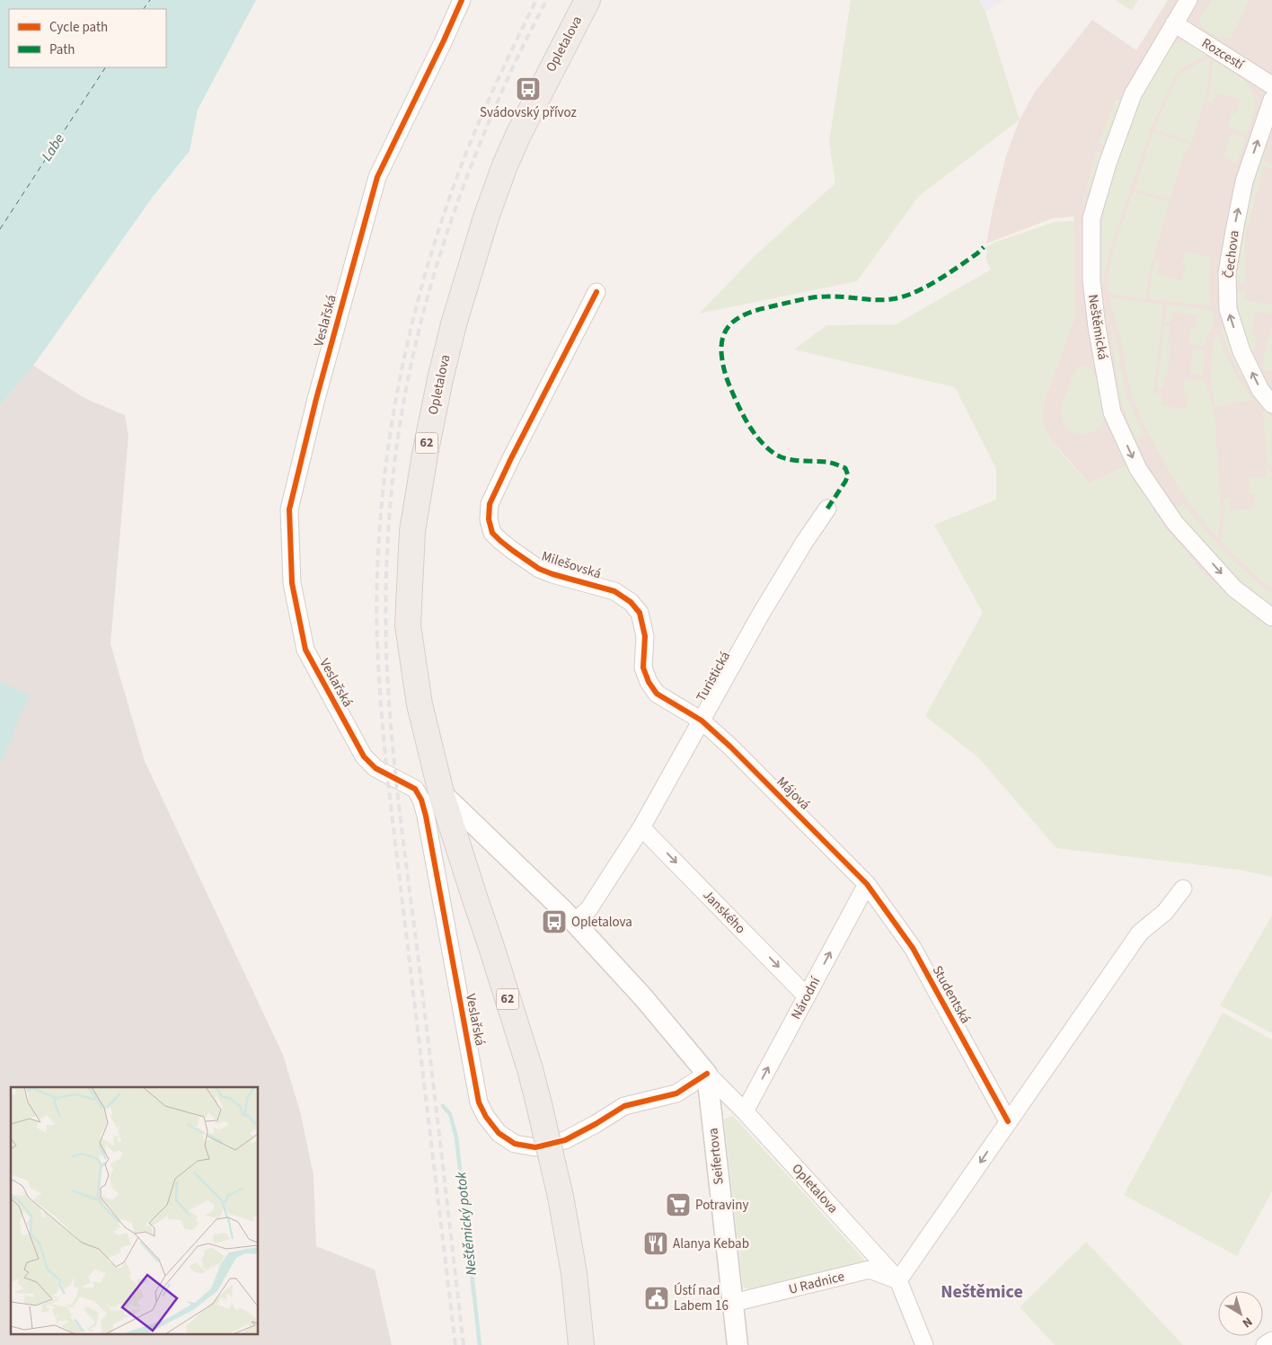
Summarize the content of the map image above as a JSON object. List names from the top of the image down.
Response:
{
  "streets": {
    "main road": ["Opletalova", "62"],
    "street": [
      "Rozcestí",
      "Čechova",
      "Veslařská",
      "Neštěmická",
      "Milešovská",
      "Turistická",
      "Májová",
      "Janského",
      "Studentská",
      "Národní",
      "Seifertova",
      "U Radnice"
    ]
  },
  "crossings": [
    ["Opletalova", "Veslařská"],
    ["Opletalova", "Turistická"],
    ["Opletalova", "Národní"],
    ["Opletalova", "Seifertova"],
    ["Opletalova", "U Radnice"],
    ["Rozcestí", "Neštěmická"],
    ["Veslařská", "Seifertova"],
    ["Milešovská", "Turistická"],
    ["Milešovská", "Májová"],
    ["Turistická", "Májová"],
    ["Turistická", "Janského"],
    ["Májová", "Studentská"],
    ["Májová", "Národní"],
    ["Janského", "Národní"],
    ["Studentská", "Národní"],
    ["Seifertova", "U Radnice"]
  ],
  "one_way": [
    "Čechova",
    "Neštěmická",
    "Janského",
    "Národní"
  ],
  "districts": ["Neštěmice"],
  "water": ["Labe", "Neštěmický potok"],
  "places": {
    "bus stop": ["Svádovský přívoz", "Opletalova"],
    "supermarket": ["Potraviny"],
    "restaurant": ["Alanya Kebab"],
    "public building": ["Ústí nad Labem 16"]
  },
  "legend": ["Cycle path", "Path"],
  "north": "bottom right"
}
